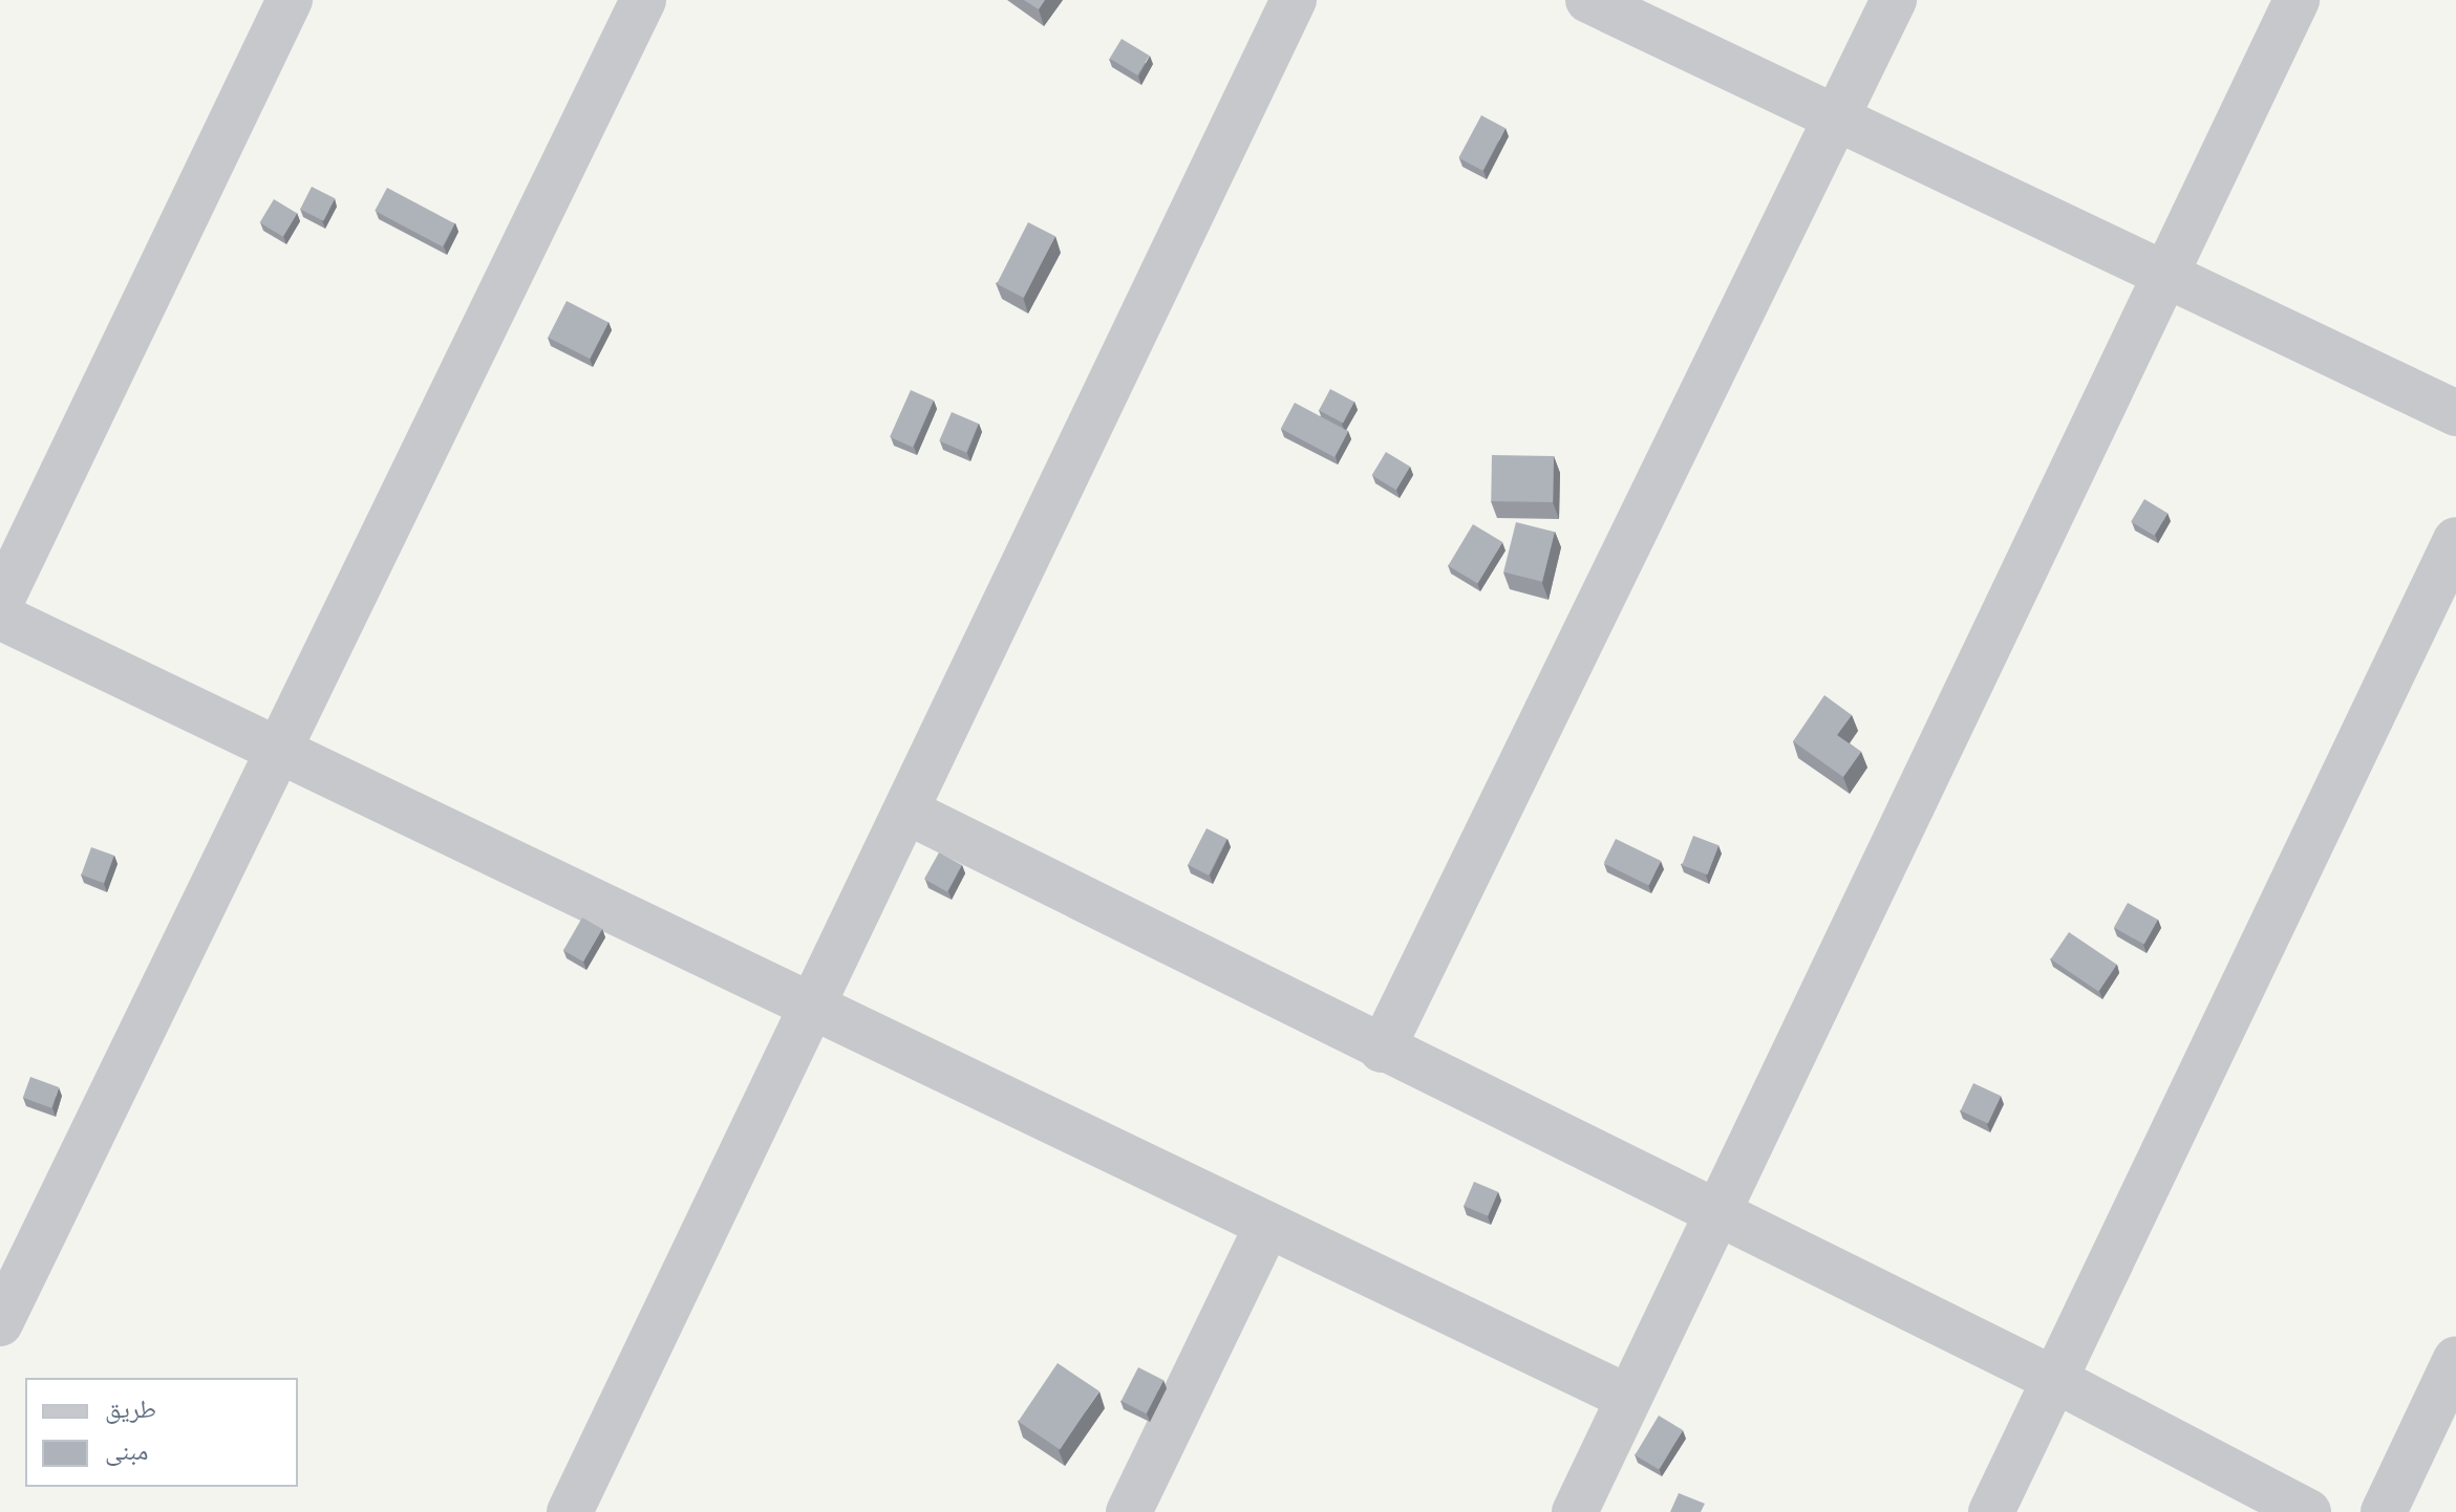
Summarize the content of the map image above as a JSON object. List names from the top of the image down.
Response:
{
  "legend": ["طريق", "مبنى"]
}
